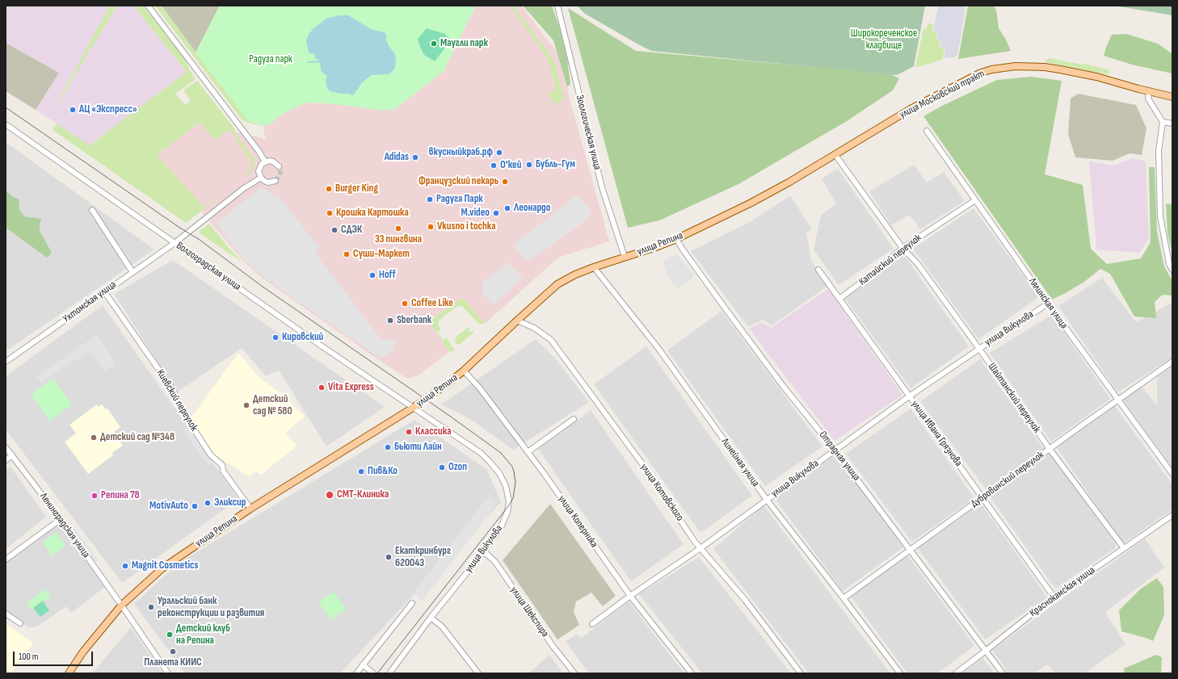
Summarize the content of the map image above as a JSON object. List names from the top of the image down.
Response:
{
  "streets": {
    "main road": ["улица Московский тракт", "улица Репина"],
    "street": [
      "Зоологическая улица",
      "Катайский переулок",
      "Волгоградская улица",
      "Ухтомская улица",
      "Лялинская улица",
      "улица Викулова",
      "Шайтанский переулок",
      "Киевский переулок",
      "улица Ивана Грязнова",
      "Отрадная улица",
      "Линейная улица",
      "Дубровинский переулок",
      "улица Котовского",
      "улица Коперника",
      "Ленинградская улица",
      "Краснокамская улица",
      "улица Шекспира"
    ]
  },
  "crossings": [
    ["улица Московский тракт", "улица Репина"],
    ["улица Московский тракт", "Шайтанский переулок"],
    ["Зоологическая улица", "улица Репина"],
    ["улица Репина", "Волгоградская улица"],
    ["улица Репина", "улица Викулова"],
    ["улица Репина", "Шайтанский переулок"],
    ["улица Репина", "Киевский переулок"],
    ["улица Репина", "Отрадная улица"],
    ["улица Репина", "Линейная улица"],
    ["улица Репина", "улица Котовского"],
    ["улица Репина", "улица Коперника"],
    ["улица Репина", "Ленинградская улица"],
    ["Катайский переулок", "Лялинская улица"],
    ["Катайский переулок", "Шайтанский переулок"],
    ["Катайский переулок", "улица Ивана Грязнова"],
    ["Волгоградская улица", "Ухтомская улица"],
    ["Волгоградская улица", "улица Викулова"],
    ["Ухтомская улица", "Киевский переулок"],
    ["Лялинская улица", "улица Викулова"],
    ["Лялинская улица", "Дубровинский переулок"],
    ["улица Викулова", "Шайтанский переулок"],
    ["улица Викулова", "улица Ивана Грязнова"],
    ["улица Викулова", "Отрадная улица"],
    ["улица Викулова", "Линейная улица"],
    ["улица Викулова", "улица Котовского"],
    ["улица Викулова", "улица Коперника"],
    ["улица Викулова", "улица Шекспира"],
    ["Шайтанский переулок", "Дубровинский переулок"],
    ["Шайтанский переулок", "Краснокамская улица"],
    ["улица Ивана Грязнова", "Дубровинский переулок"],
    ["улица Ивана Грязнова", "Краснокамская улица"],
    ["Отрадная улица", "Дубровинский переулок"],
    ["Отрадная улица", "Краснокамская улица"],
    ["Линейная улица", "Дубровинский переулок"]
  ],
  "parks": ["Широкореченское кладбище", "Радуга парк"],
  "places": [
    "Маугли парк",
    "АЦ «Экспресс»",
    "вкусныйкраб.рф",
    "Adidas",
    "Бубль-Гум",
    "О’кей",
    "Французский пекарь",
    "Burger King",
    "Радуга Парк",
    "Леонардо",
    "Крошка Картошка",
    "M.video",
    "Vkusno i tochka",
    "33 пингвина",
    "СДЭК",
    "Суши-Маркет",
    "Hoff",
    "Coffee Like",
    "Sberbank",
    "Кировский",
    "Vita Express",
    "Детский сад № 580",
    "Классика",
    "Детский сад №348",
    "Бьюти Лайн",
    "Ozon",
    "Пив&Ко",
    "СМТ-Клиника",
    "Репина 78",
    "Эликсир",
    "MotivAuto",
    "Екаткринбург 620043",
    "Magnit Cosmetics",
    "Уральский банк реконструкции и развития",
    "Детский клуб на Репина",
    "Планета КИИС"
  ],
  "scale_bar": "100 m"
}
